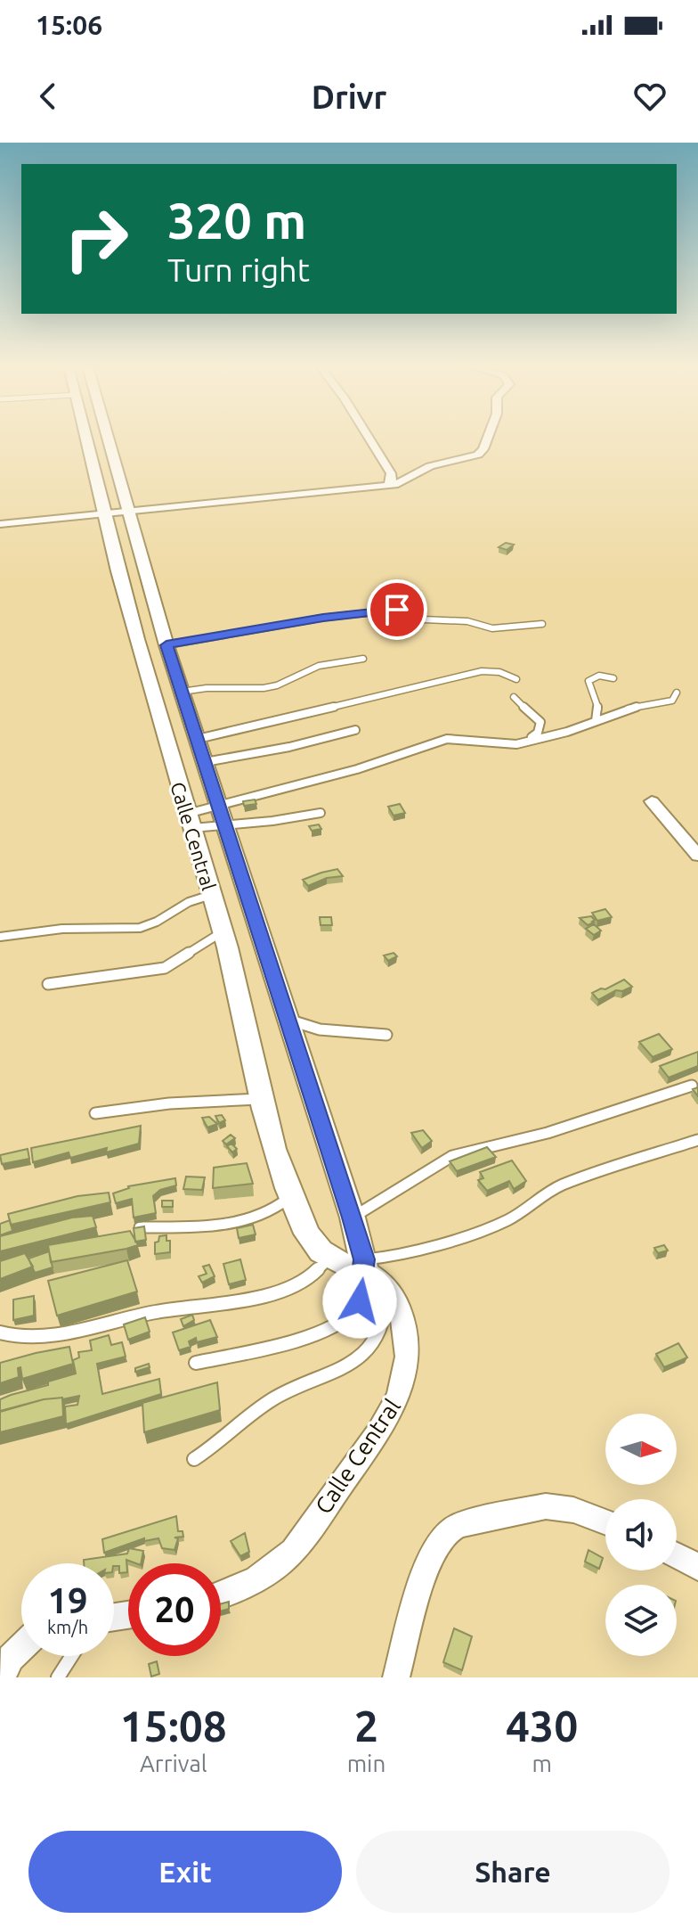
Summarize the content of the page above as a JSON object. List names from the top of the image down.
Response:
{
  "streets": {
    "street": ["Calle Central"]
  },
  "north": "right",
  "page": {
    "status": "15:06",
    "header": "Drivr",
    "turn": ["320 m", "Turn right"],
    "speed": "19 km/h",
    "limit": "20",
    "eta": [
      "15:08",
      "Arrival",
      "2",
      "min",
      "430",
      "m"
    ],
    "buttons": ["Exit", "Share"]
  }
}
